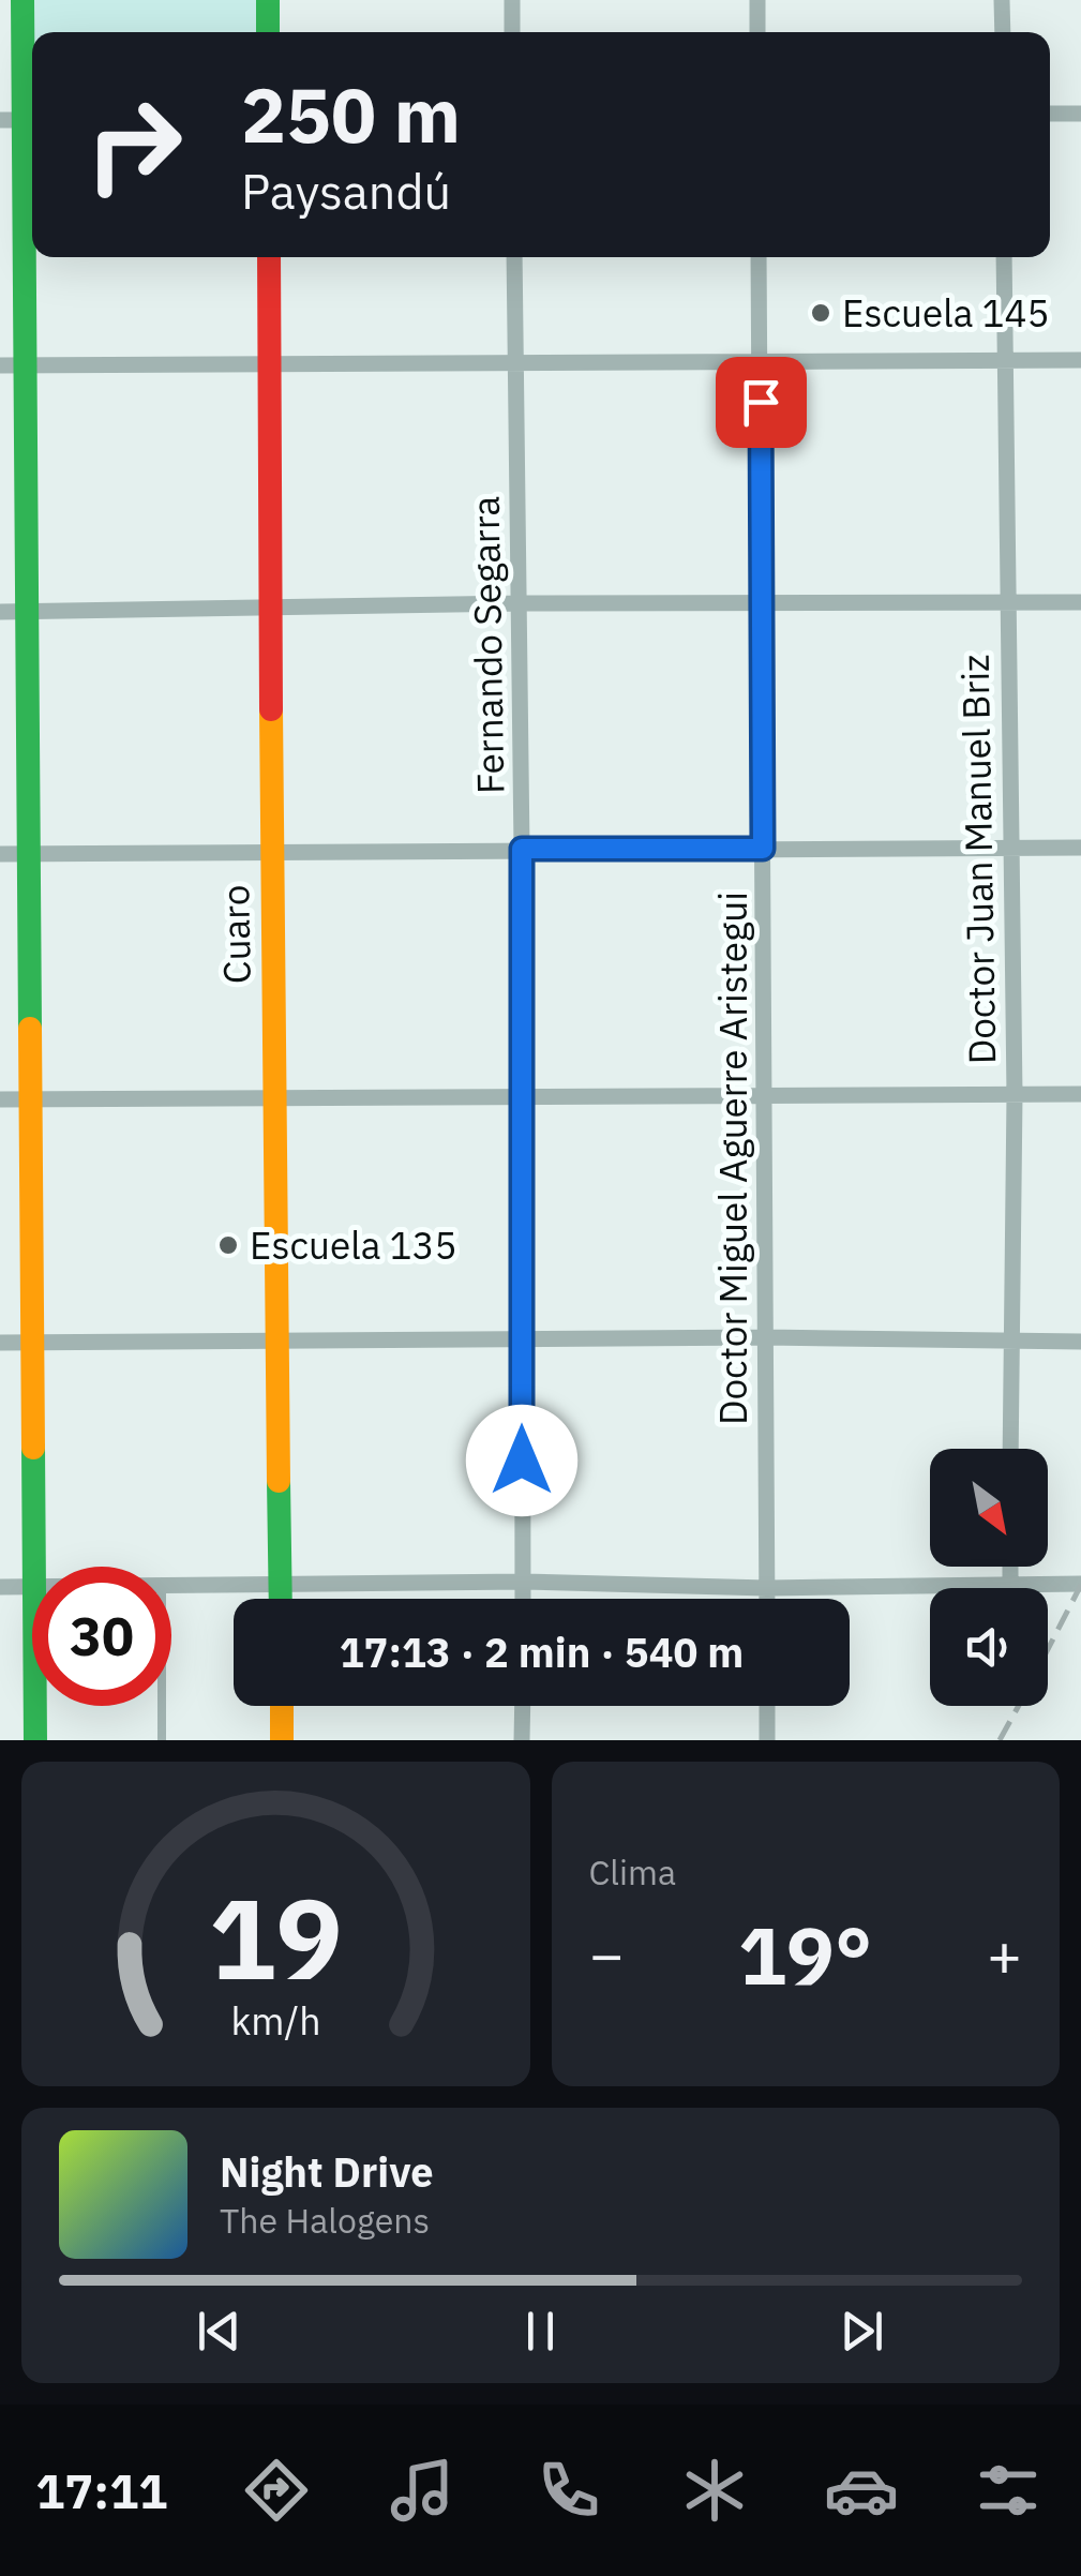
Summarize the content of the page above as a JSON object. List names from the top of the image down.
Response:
{
  "streets": {
    "street": [
      "Fernando Segarra",
      "Doctor Juan Manuel Briz",
      "Cuaro",
      "Doctor Miguel Aguerre Aristegui"
    ]
  },
  "places": ["Escuela 145", "Escuela 135"],
  "north": "bottom right",
  "page": {
    "turn": ["250 m", "Paysandú"],
    "limit": "30",
    "trip": "17:13 · 2 min · 540 m",
    "tile": "Clima",
    "heat": ["−", "19°", "+"],
    "song": ["Night Drive", "The Halogens"],
    "tabs": "17:11",
    "gauge": ["19", "km/h"]
  }
}
